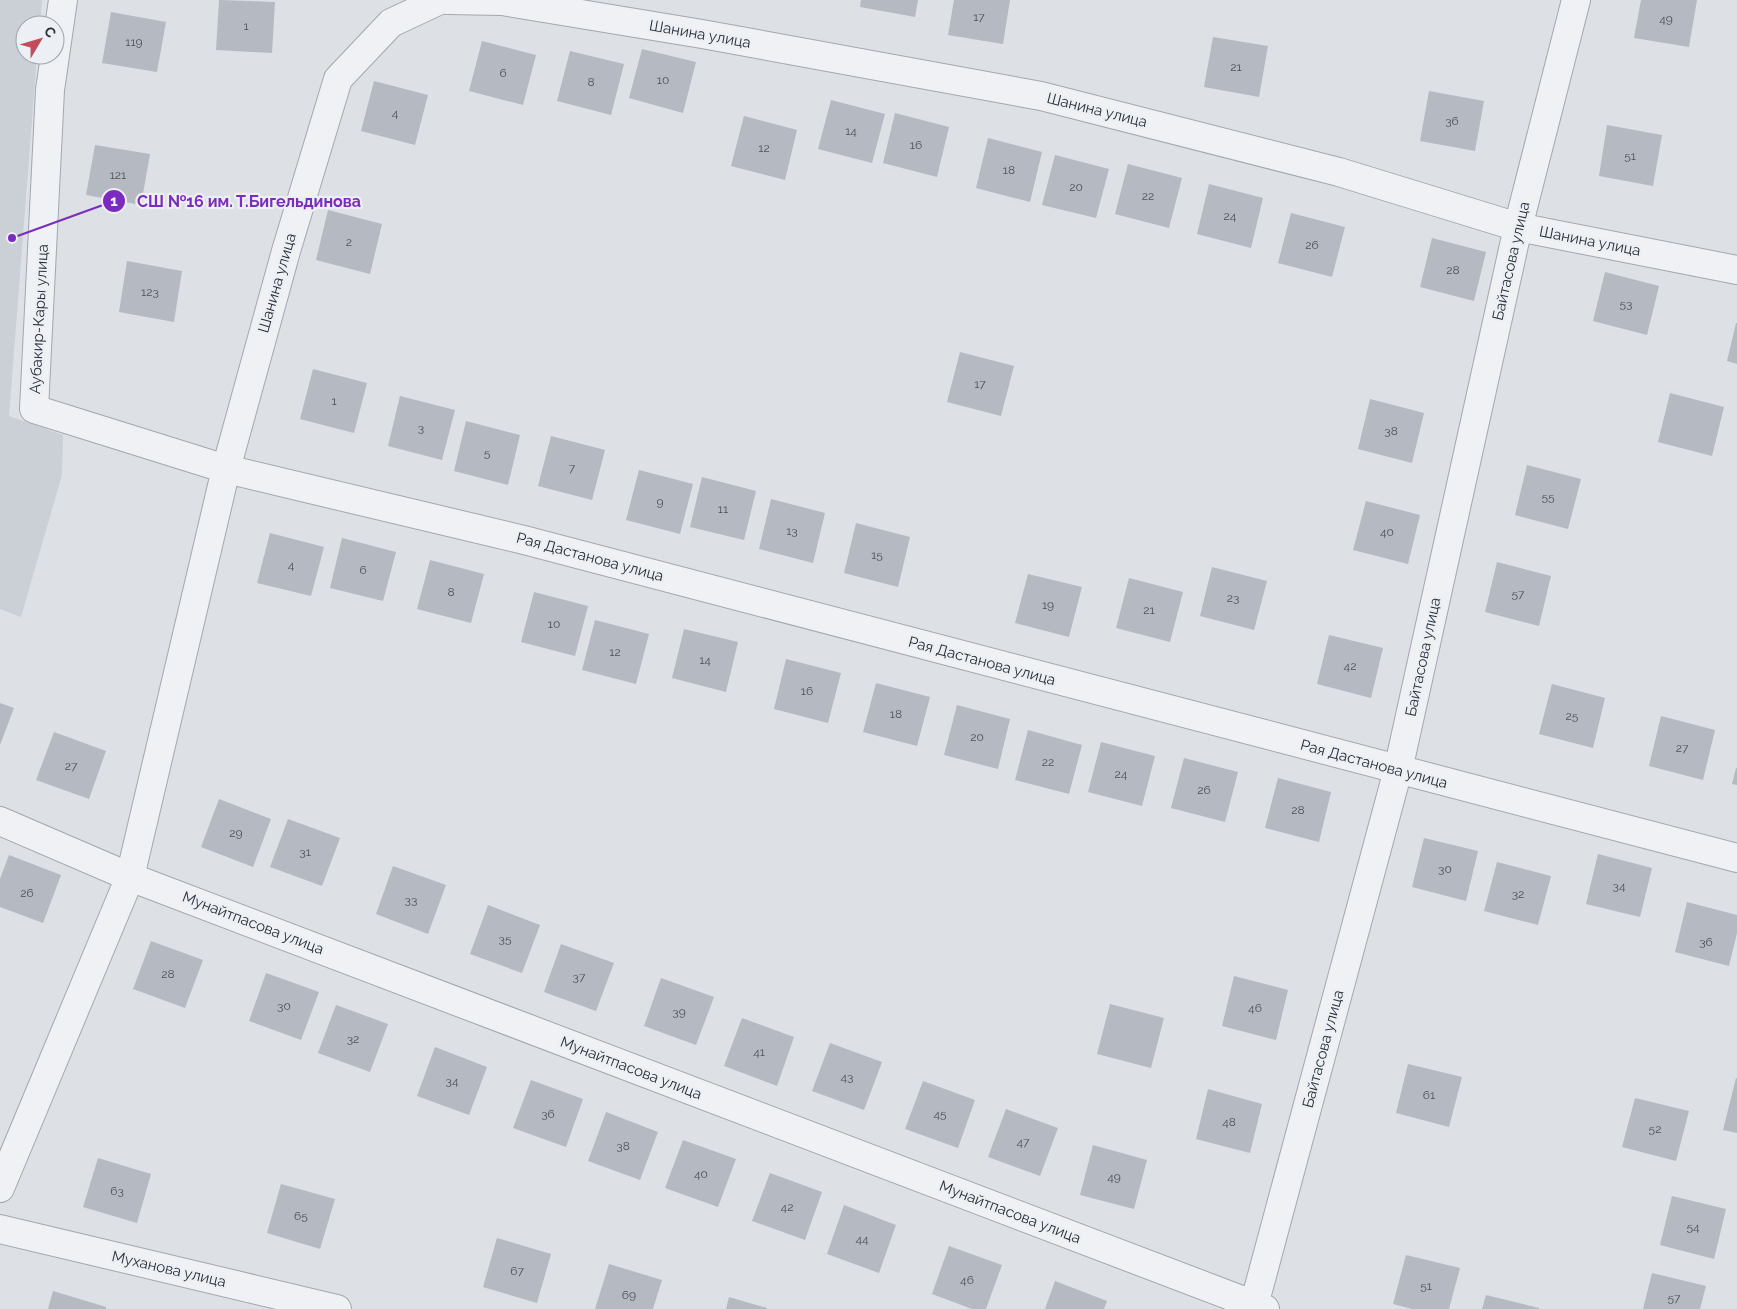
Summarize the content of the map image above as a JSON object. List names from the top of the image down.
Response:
{
  "streets": {
    "street": [
      "Шанина улица",
      "Байтасова улица",
      "Аубакир-Кары улица",
      "Рая Дастанова улица",
      "Мунайтпасова улица",
      "Муханова улица"
    ]
  },
  "crossings": [
    ["Шанина улица", "Байтасова улица"],
    ["Шанина улица", "Аубакир-Кары улица"],
    ["Шанина улица", "Рая Дастанова улица"],
    ["Шанина улица", "Мунайтпасова улица"],
    ["Байтасова улица", "Рая Дастанова улица"],
    ["Байтасова улица", "Мунайтпасова улица"],
    ["Аубакир-Кары улица", "Рая Дастанова улица"]
  ],
  "places": ["СШ №16 им. Т.Бигельдинова"],
  "house_numbers": [
    "17",
    "49",
    "1",
    "119",
    "21",
    "6",
    "10",
    "8",
    "4",
    "36",
    "14",
    "16",
    "12",
    "51",
    "18",
    "121",
    "20",
    "22",
    "24",
    "2",
    "26",
    "28",
    "123",
    "53",
    "17",
    "1",
    "3",
    "38",
    "5",
    "7",
    "55",
    "9",
    "11",
    "13",
    "40",
    "15",
    "4",
    "6",
    "8",
    "57",
    "23",
    "19",
    "21",
    "10",
    "12",
    "14",
    "42",
    "16",
    "18",
    "25",
    "20",
    "27",
    "22",
    "27",
    "24",
    "26",
    "28",
    "29",
    "31",
    "30",
    "34",
    "26",
    "32",
    "33",
    "35",
    "36",
    "28",
    "37",
    "30",
    "46",
    "39",
    "32",
    "41",
    "43",
    "34",
    "61",
    "36",
    "45",
    "48",
    "52",
    "47",
    "38",
    "40",
    "49",
    "63",
    "42",
    "65",
    "54",
    "44",
    "67",
    "46",
    "51",
    "69",
    "57"
  ],
  "north": "top right"
}
